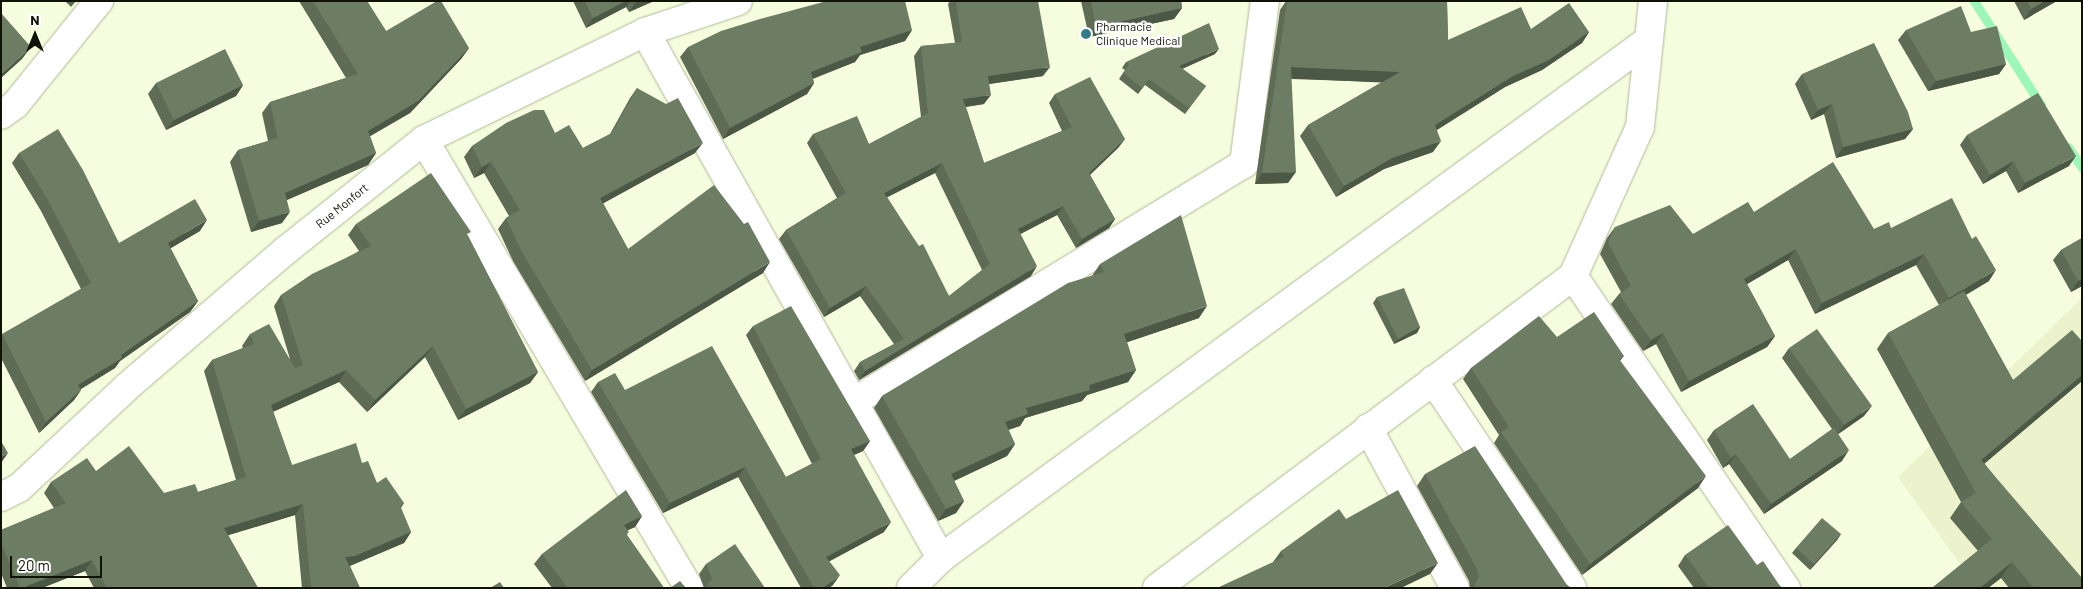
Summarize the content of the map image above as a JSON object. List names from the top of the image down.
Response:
{
  "streets": {
    "street": ["Rue Monfort"]
  },
  "places": ["Pharmacie Clinique Medical"],
  "scale_bar": "20 m",
  "north": "top"
}
